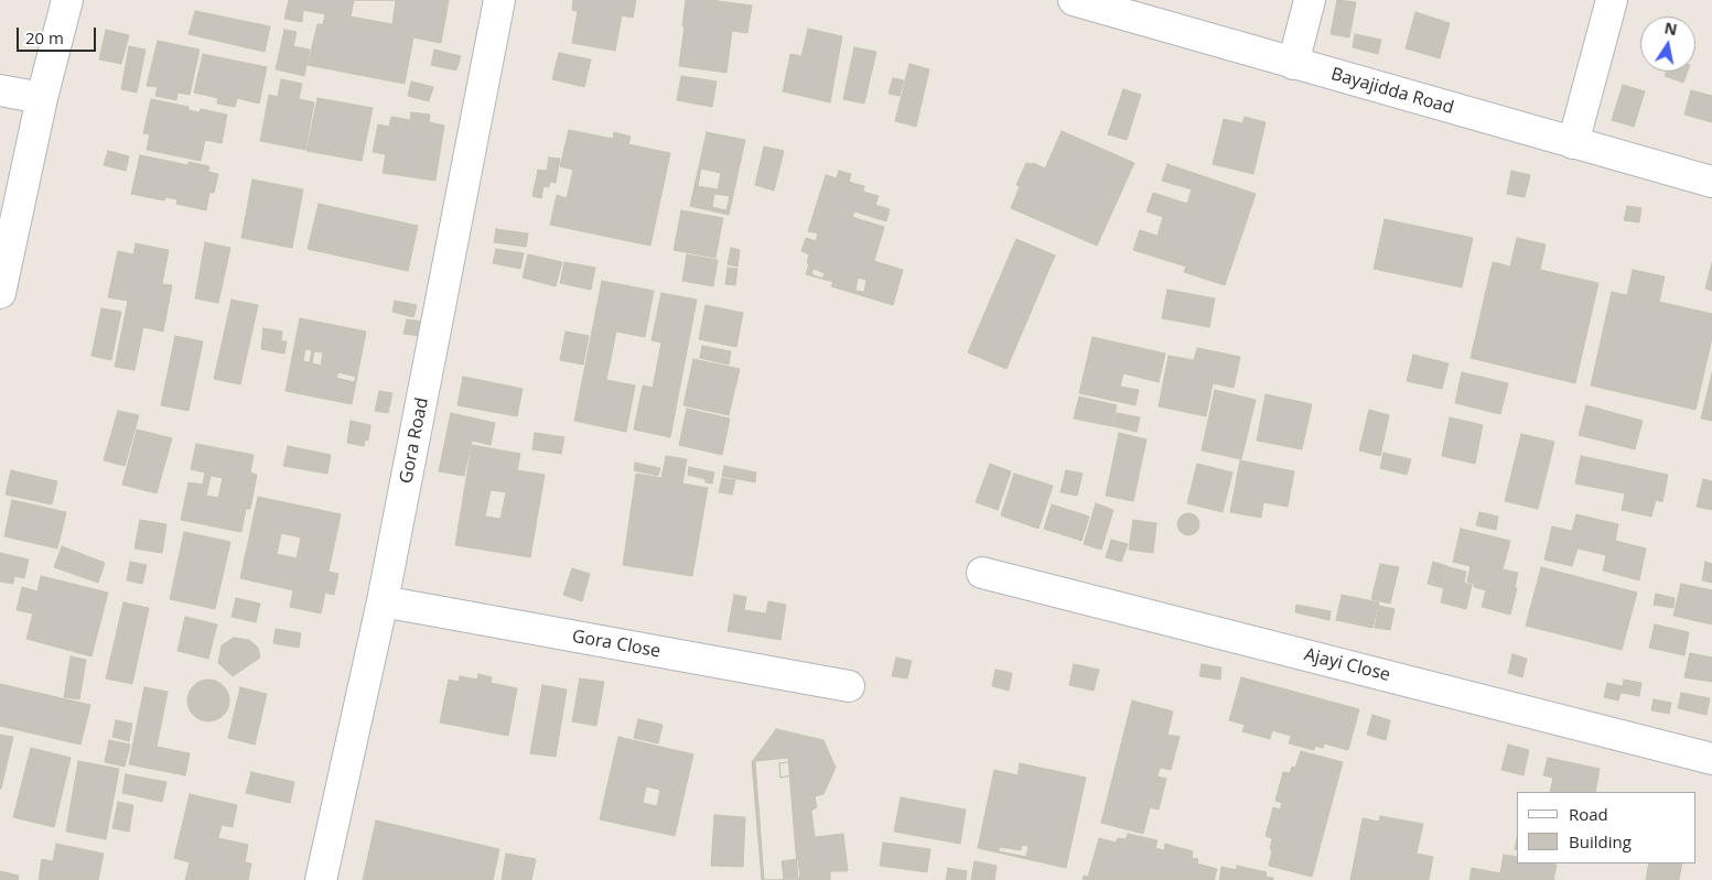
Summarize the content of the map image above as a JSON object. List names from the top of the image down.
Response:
{
  "streets": {
    "street": [
      "Bayajidda Road",
      "Gora Road",
      "Gora Close",
      "Ajayi Close"
    ]
  },
  "crossings": [
    ["Gora Road", "Gora Close"]
  ],
  "legend": ["Road", "Building"],
  "scale_bar": "20 m",
  "north": "top"
}
